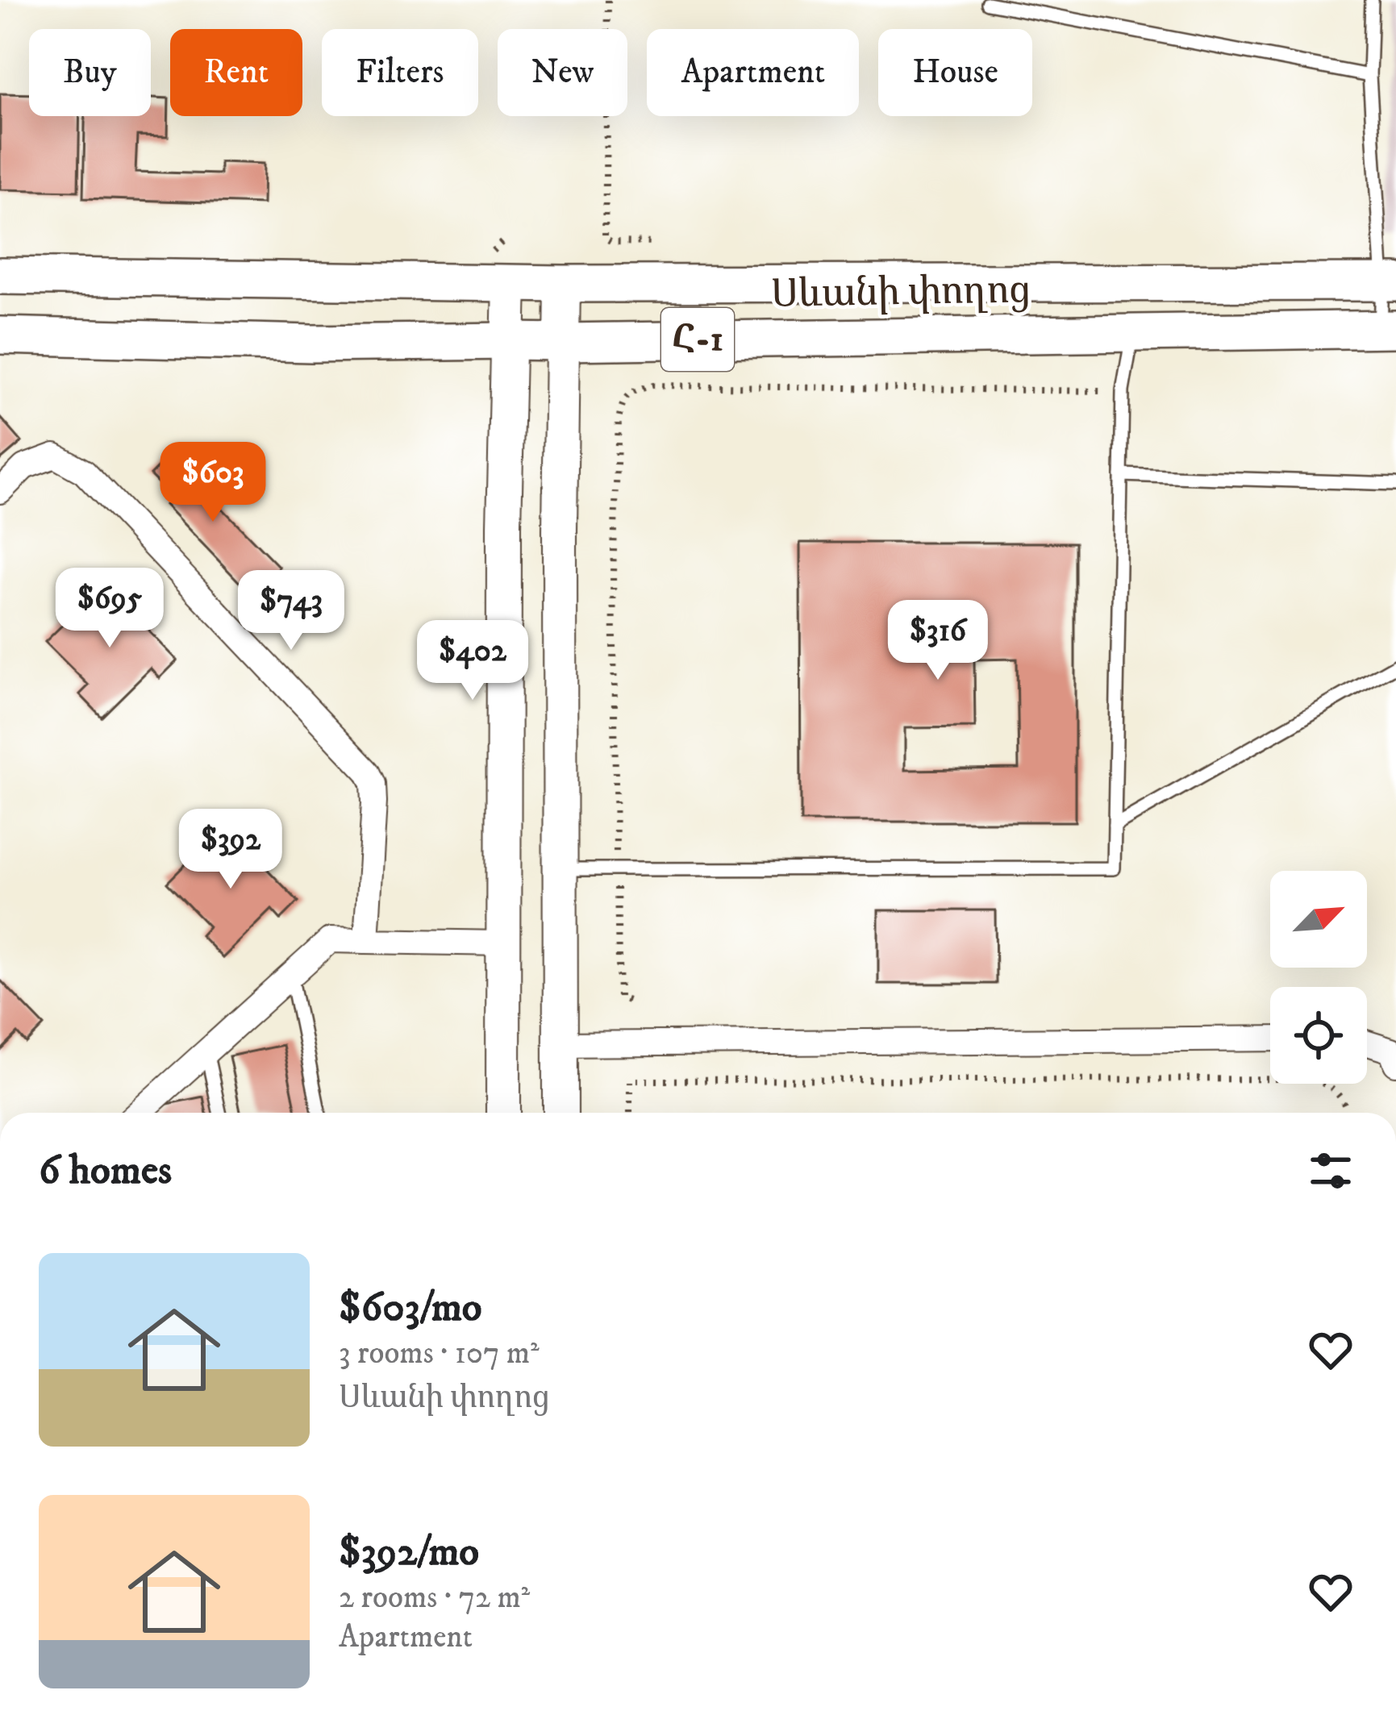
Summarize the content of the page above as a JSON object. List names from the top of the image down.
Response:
{
  "streets": {
    "main road": ["Սևանի փողոց", "Հ-1"]
  },
  "north": "top right",
  "page": {
    "chip": [
      "Buy",
      "Rent",
      "Filters",
      "New",
      "Apartment",
      "House"
    ],
    "price": [
      "$603",
      "$695",
      "$743",
      "$316",
      "$402",
      "$392"
    ],
    "heading": "6 homes",
    "list": [
      {
        "name": "$603/mo",
        "note": "3 rooms · 107 m² · Սևանի փողոց"
      },
      {
        "name": "$392/mo",
        "note": "2 rooms · 72 m² · Apartment"
      }
    ]
  }
}
